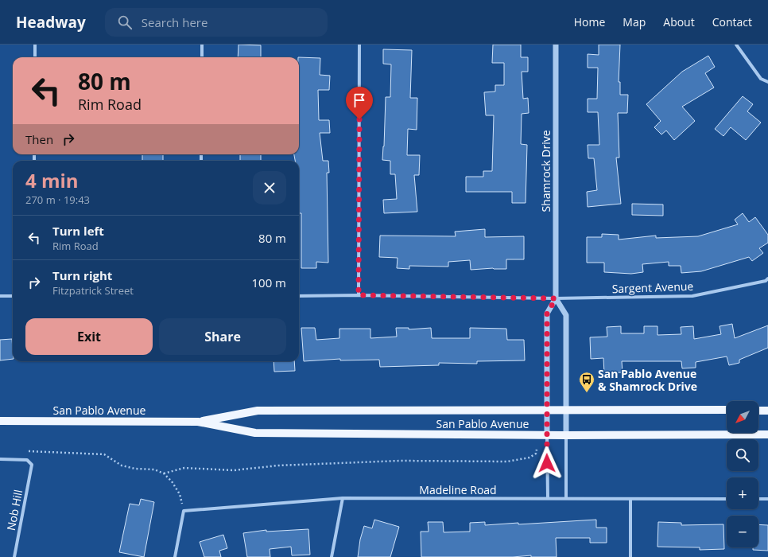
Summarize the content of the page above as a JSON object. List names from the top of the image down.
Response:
{
  "streets": {
    "main road": ["San Pablo Avenue"],
    "street": [
      "Shamrock Drive",
      "Sargent Avenue",
      "Madeline Road",
      "Nob Hill"
    ]
  },
  "crossings": [
    ["Shamrock Drive", "Sargent Avenue"]
  ],
  "places": {
    "bus stop": ["San Pablo Avenue & Shamrock Drive"]
  },
  "north": "bottom left",
  "page": {
    "header": "Headway",
    "search": "Search here",
    "nav": [
      "Home",
      "Map",
      "About",
      "Contact"
    ],
    "turn": ["80 m", "Rim Road"],
    "then": "Then",
    "heading": ["4 min", "270 m · 19:43"],
    "list": [
      {
        "name": "Turn left",
        "note": "Rim Road",
        "value": "80 m"
      },
      {
        "name": "Turn right",
        "note": "Fitzpatrick Street",
        "value": "100 m"
      }
    ],
    "buttons": ["Exit", "Share"],
    "map_buttons": ["+", "−"]
  }
}
